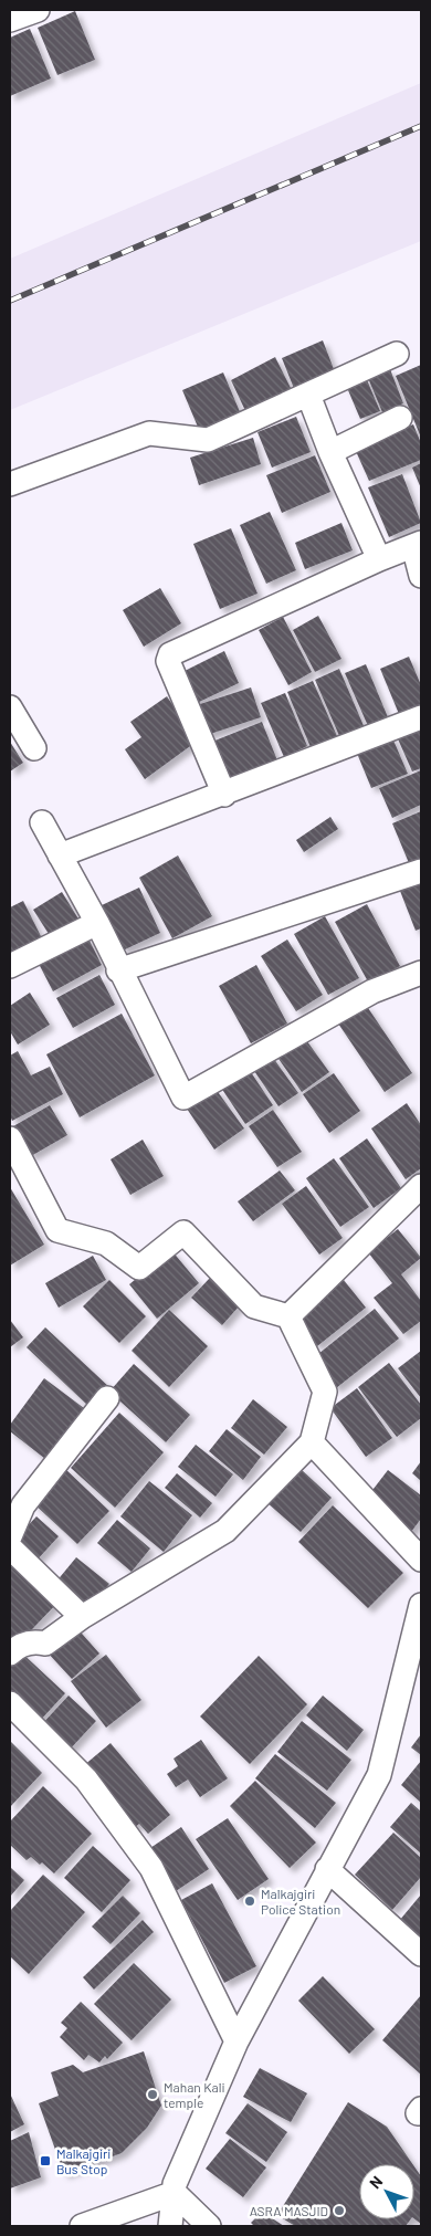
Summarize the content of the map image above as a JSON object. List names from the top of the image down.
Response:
{
  "places": {
    "other": ["Malkajgiri Police Station", "Mahan Kali temple", "ASRA MASJID"],
    "transit": ["Malkajgiri Bus Stop"]
  },
  "north": "top left"
}
